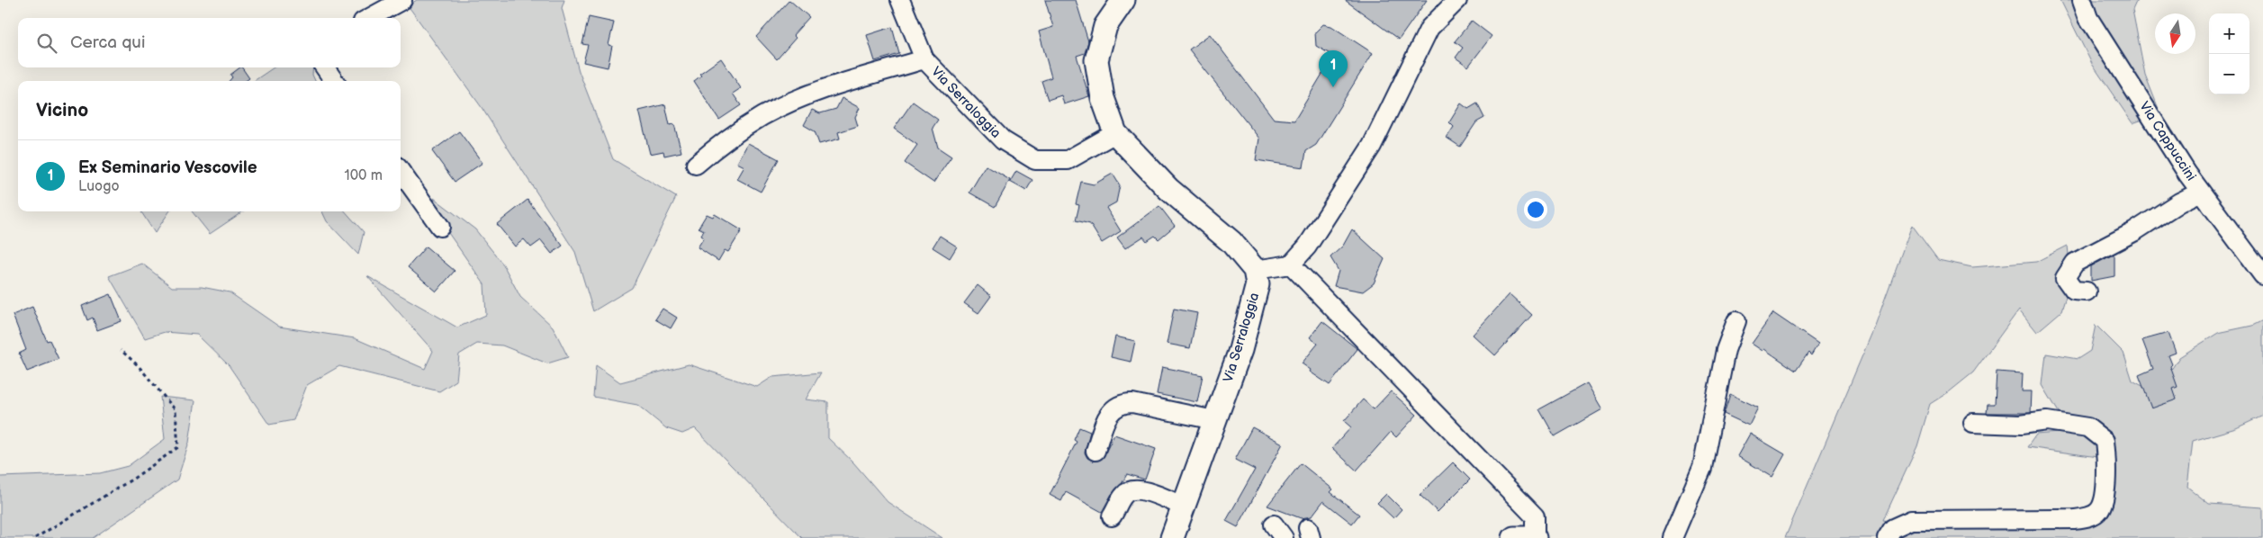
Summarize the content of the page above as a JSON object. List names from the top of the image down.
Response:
{
  "streets": {
    "main road": ["Via Serraloggia"],
    "street": ["Via Cappuccini"]
  },
  "north": "bottom",
  "page": {
    "map_buttons": ["+", "−"],
    "search": "Cerca qui",
    "pins": "1",
    "heading": "Vicino",
    "list": [
      {
        "mark": "1",
        "name": "Ex Seminario Vescovile",
        "note": "Luogo",
        "value": "100 m"
      }
    ]
  }
}
